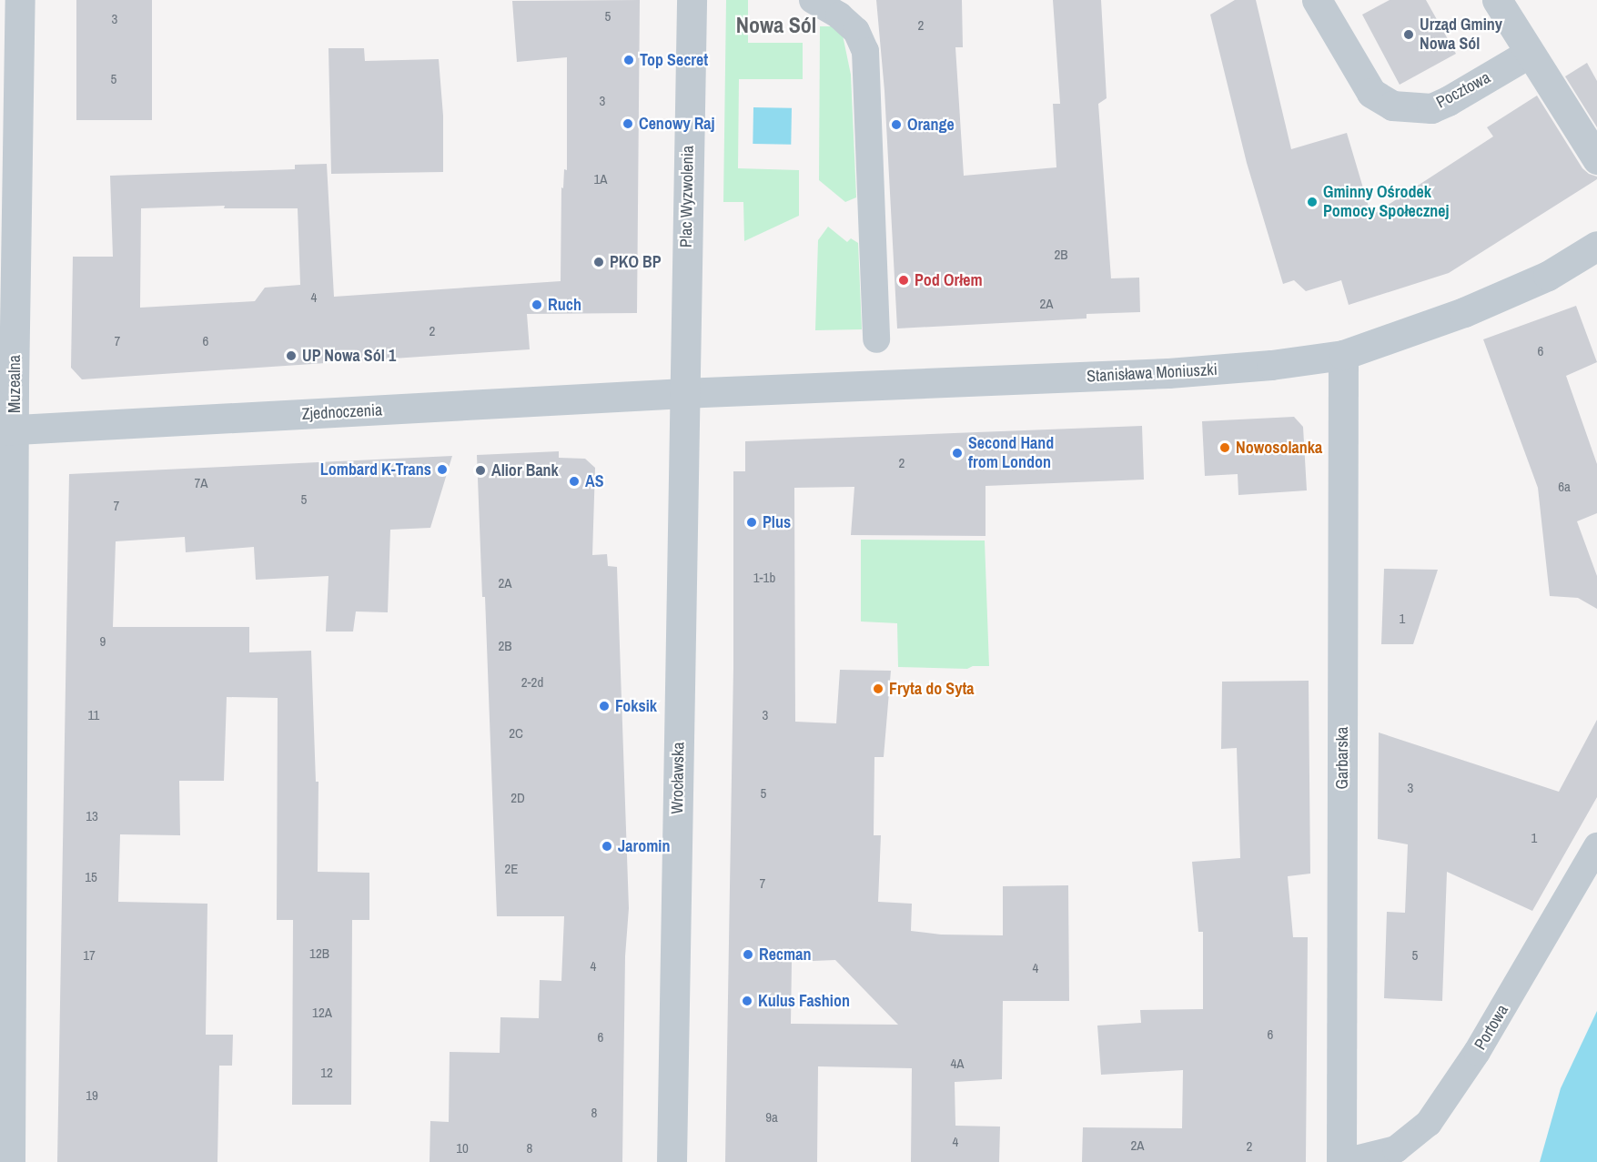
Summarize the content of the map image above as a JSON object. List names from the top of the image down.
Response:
{
  "streets": {
    "street": [
      "Pocztowa",
      "Plac Wyzwolenia",
      "Stanisława Moniuszki",
      "Muzealna",
      "Zjednoczenia",
      "Garbarska",
      "Wrocławska",
      "Portowa"
    ]
  },
  "crossings": [
    ["Plac Wyzwolenia", "Stanisława Moniuszki"],
    ["Plac Wyzwolenia", "Zjednoczenia"],
    ["Plac Wyzwolenia", "Wrocławska"],
    ["Stanisława Moniuszki", "Zjednoczenia"],
    ["Stanisława Moniuszki", "Garbarska"],
    ["Stanisława Moniuszki", "Wrocławska"],
    ["Muzealna", "Zjednoczenia"],
    ["Zjednoczenia", "Wrocławska"],
    ["Garbarska", "Portowa"]
  ],
  "districts": ["Nowa Sól"],
  "places": [
    "Urząd Gminy Nowa Sól",
    "Top Secret",
    "Cenowy Raj",
    "Orange",
    "Gminny Ośrodek Pomocy Społecznej",
    "PKO BP",
    "Pod Orłem",
    "Ruch",
    "UP Nowa Sól 1",
    "Nowosolanka",
    "Second Hand from London",
    "Lombard K-Trans",
    "Alior Bank",
    "AS",
    "Plus",
    "Fryta do Syta",
    "Foksik",
    "Jaromin",
    "Recman",
    "Kulus Fashion"
  ],
  "house_numbers": [
    "5",
    "3",
    "2",
    "5",
    "3",
    "1A",
    "2B",
    "4",
    "2A",
    "2",
    "7",
    "6",
    "6",
    "2",
    "7A",
    "6a",
    "5",
    "7",
    "1-1b",
    "2A",
    "1",
    "9",
    "2B",
    "2-2d",
    "11",
    "3",
    "2C",
    "3",
    "5",
    "2D",
    "13",
    "1",
    "2E",
    "15",
    "7",
    "12B",
    "17",
    "5",
    "4",
    "4",
    "12A",
    "6",
    "6",
    "4A",
    "12",
    "19",
    "8",
    "9a",
    "4",
    "2A",
    "2",
    "10",
    "8"
  ]
}
